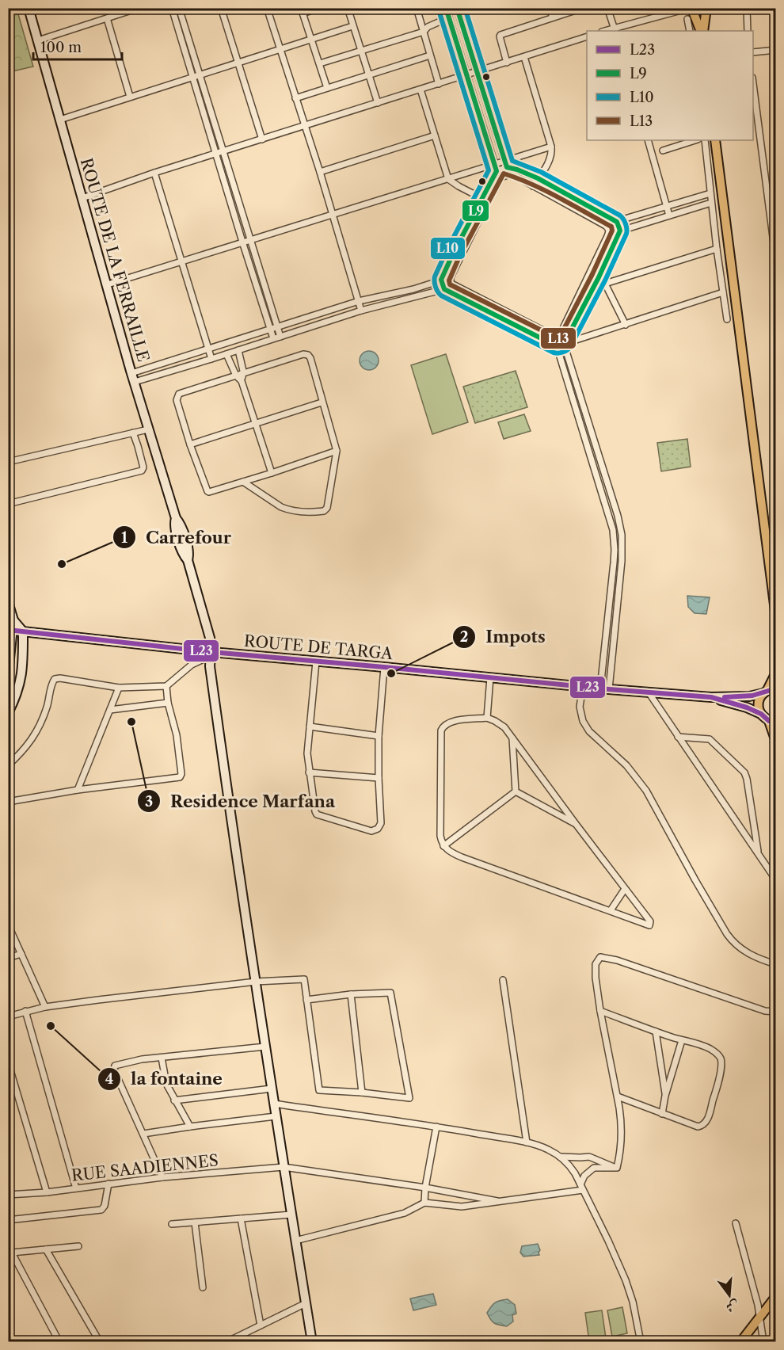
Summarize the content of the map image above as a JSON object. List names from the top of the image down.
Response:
{
  "streets": {
    "street": ["ROUTE DE LA FERRAILLE", "ROUTE DE TARGA", "RUE SAADIENNES"]
  },
  "crossings": [
    ["ROUTE DE LA FERRAILLE", "ROUTE DE TARGA"],
    ["ROUTE DE LA FERRAILLE", "RUE SAADIENNES"]
  ],
  "places": [
    "Carrefour",
    "Impots",
    "Residence Marfana",
    "la fontaine"
  ],
  "lines": [
    "transit line L9",
    "transit line L10",
    "transit line L13",
    "transit line L23"
  ],
  "legend": [
    "L23",
    "L9",
    "L10",
    "L13"
  ],
  "scale_bar": "100 m",
  "north": "bottom"
}
